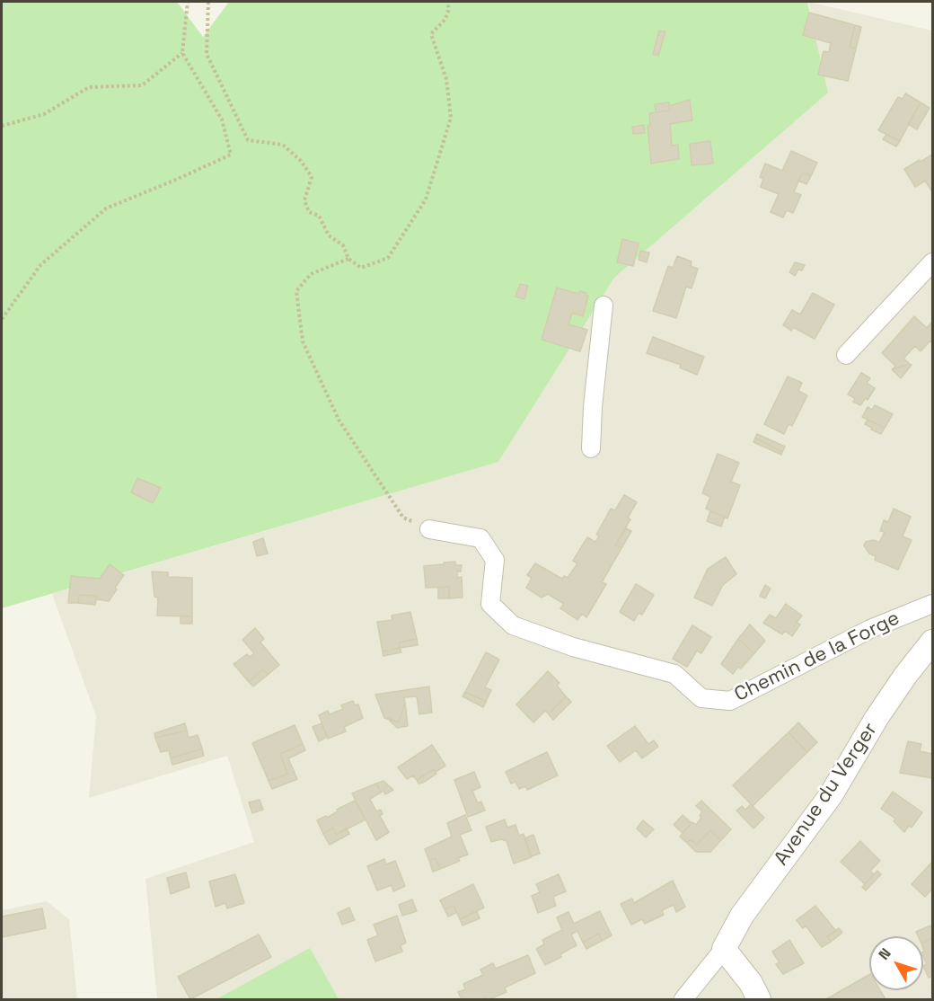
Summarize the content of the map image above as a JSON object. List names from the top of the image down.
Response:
{
  "streets": {
    "street": ["Chemin de la Forge", "Avenue du Verger"]
  },
  "north": "top left"
}
